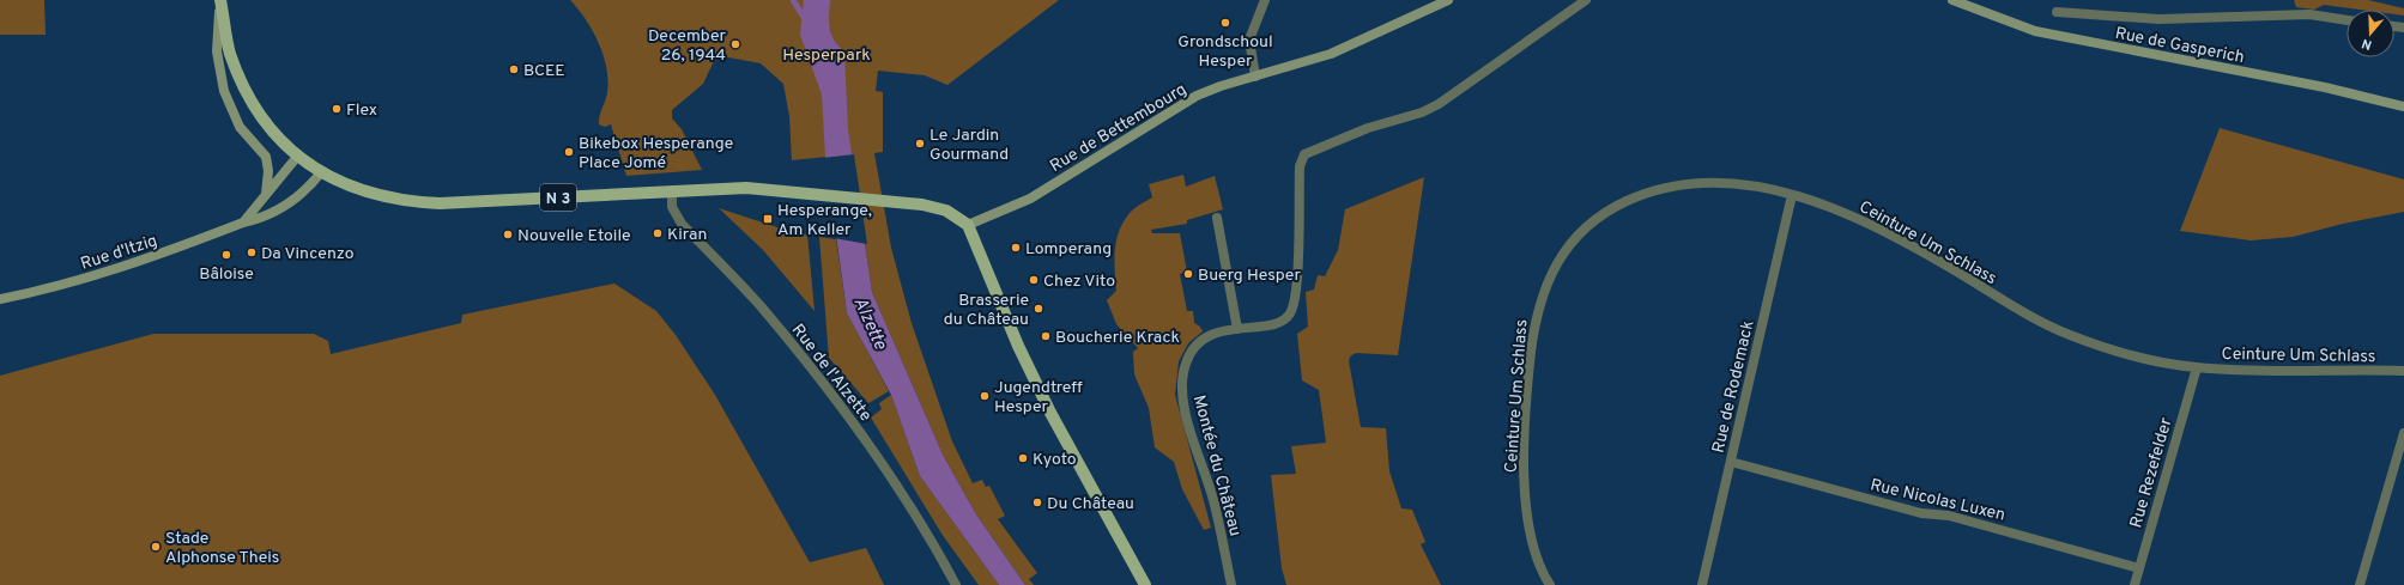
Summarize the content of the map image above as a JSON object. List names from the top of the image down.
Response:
{
  "streets": {
    "main road": [
      "Rue de Gasperich",
      "Rue de Bettembourg",
      "N 3",
      "Rue d'Itzig"
    ],
    "street": [
      "Ceinture Um Schlass",
      "Rue de l'Alzette",
      "Rue de Rodemack",
      "Montée du Château",
      "Rue Rezefelder",
      "Rue Nicolas Luxen"
    ]
  },
  "crossings": [
    ["Rue de Bettembourg", "N 3"],
    ["N 3", "Rue d'Itzig"],
    ["N 3", "Rue de l'Alzette"],
    ["Ceinture Um Schlass", "Rue de Rodemack"],
    ["Ceinture Um Schlass", "Rue Rezefelder"],
    ["Rue de Rodemack", "Rue Nicolas Luxen"],
    ["Rue Rezefelder", "Rue Nicolas Luxen"]
  ],
  "water": ["Alzette"],
  "parks": ["Hesperpark"],
  "places": {
    "other": [
      "Grondschoul Hesper",
      "December 26, 1944",
      "BCEE",
      "Flex",
      "Le Jardin Gourmand",
      "Bikebox Hesperange Place Jomé",
      "Kiran",
      "Nouvelle Etoile",
      "Lomperang",
      "Da Vincenzo",
      "Bâloise",
      "Buerg Hesper",
      "Chez Vito",
      "Brasserie du Château",
      "Boucherie Krack",
      "Jugendtreff Hesper",
      "Kyoto",
      "Du Château",
      "Stade Alphonse Theis"
    ],
    "transit": ["Hesperange, Am Keller"]
  },
  "north": "bottom"
}
